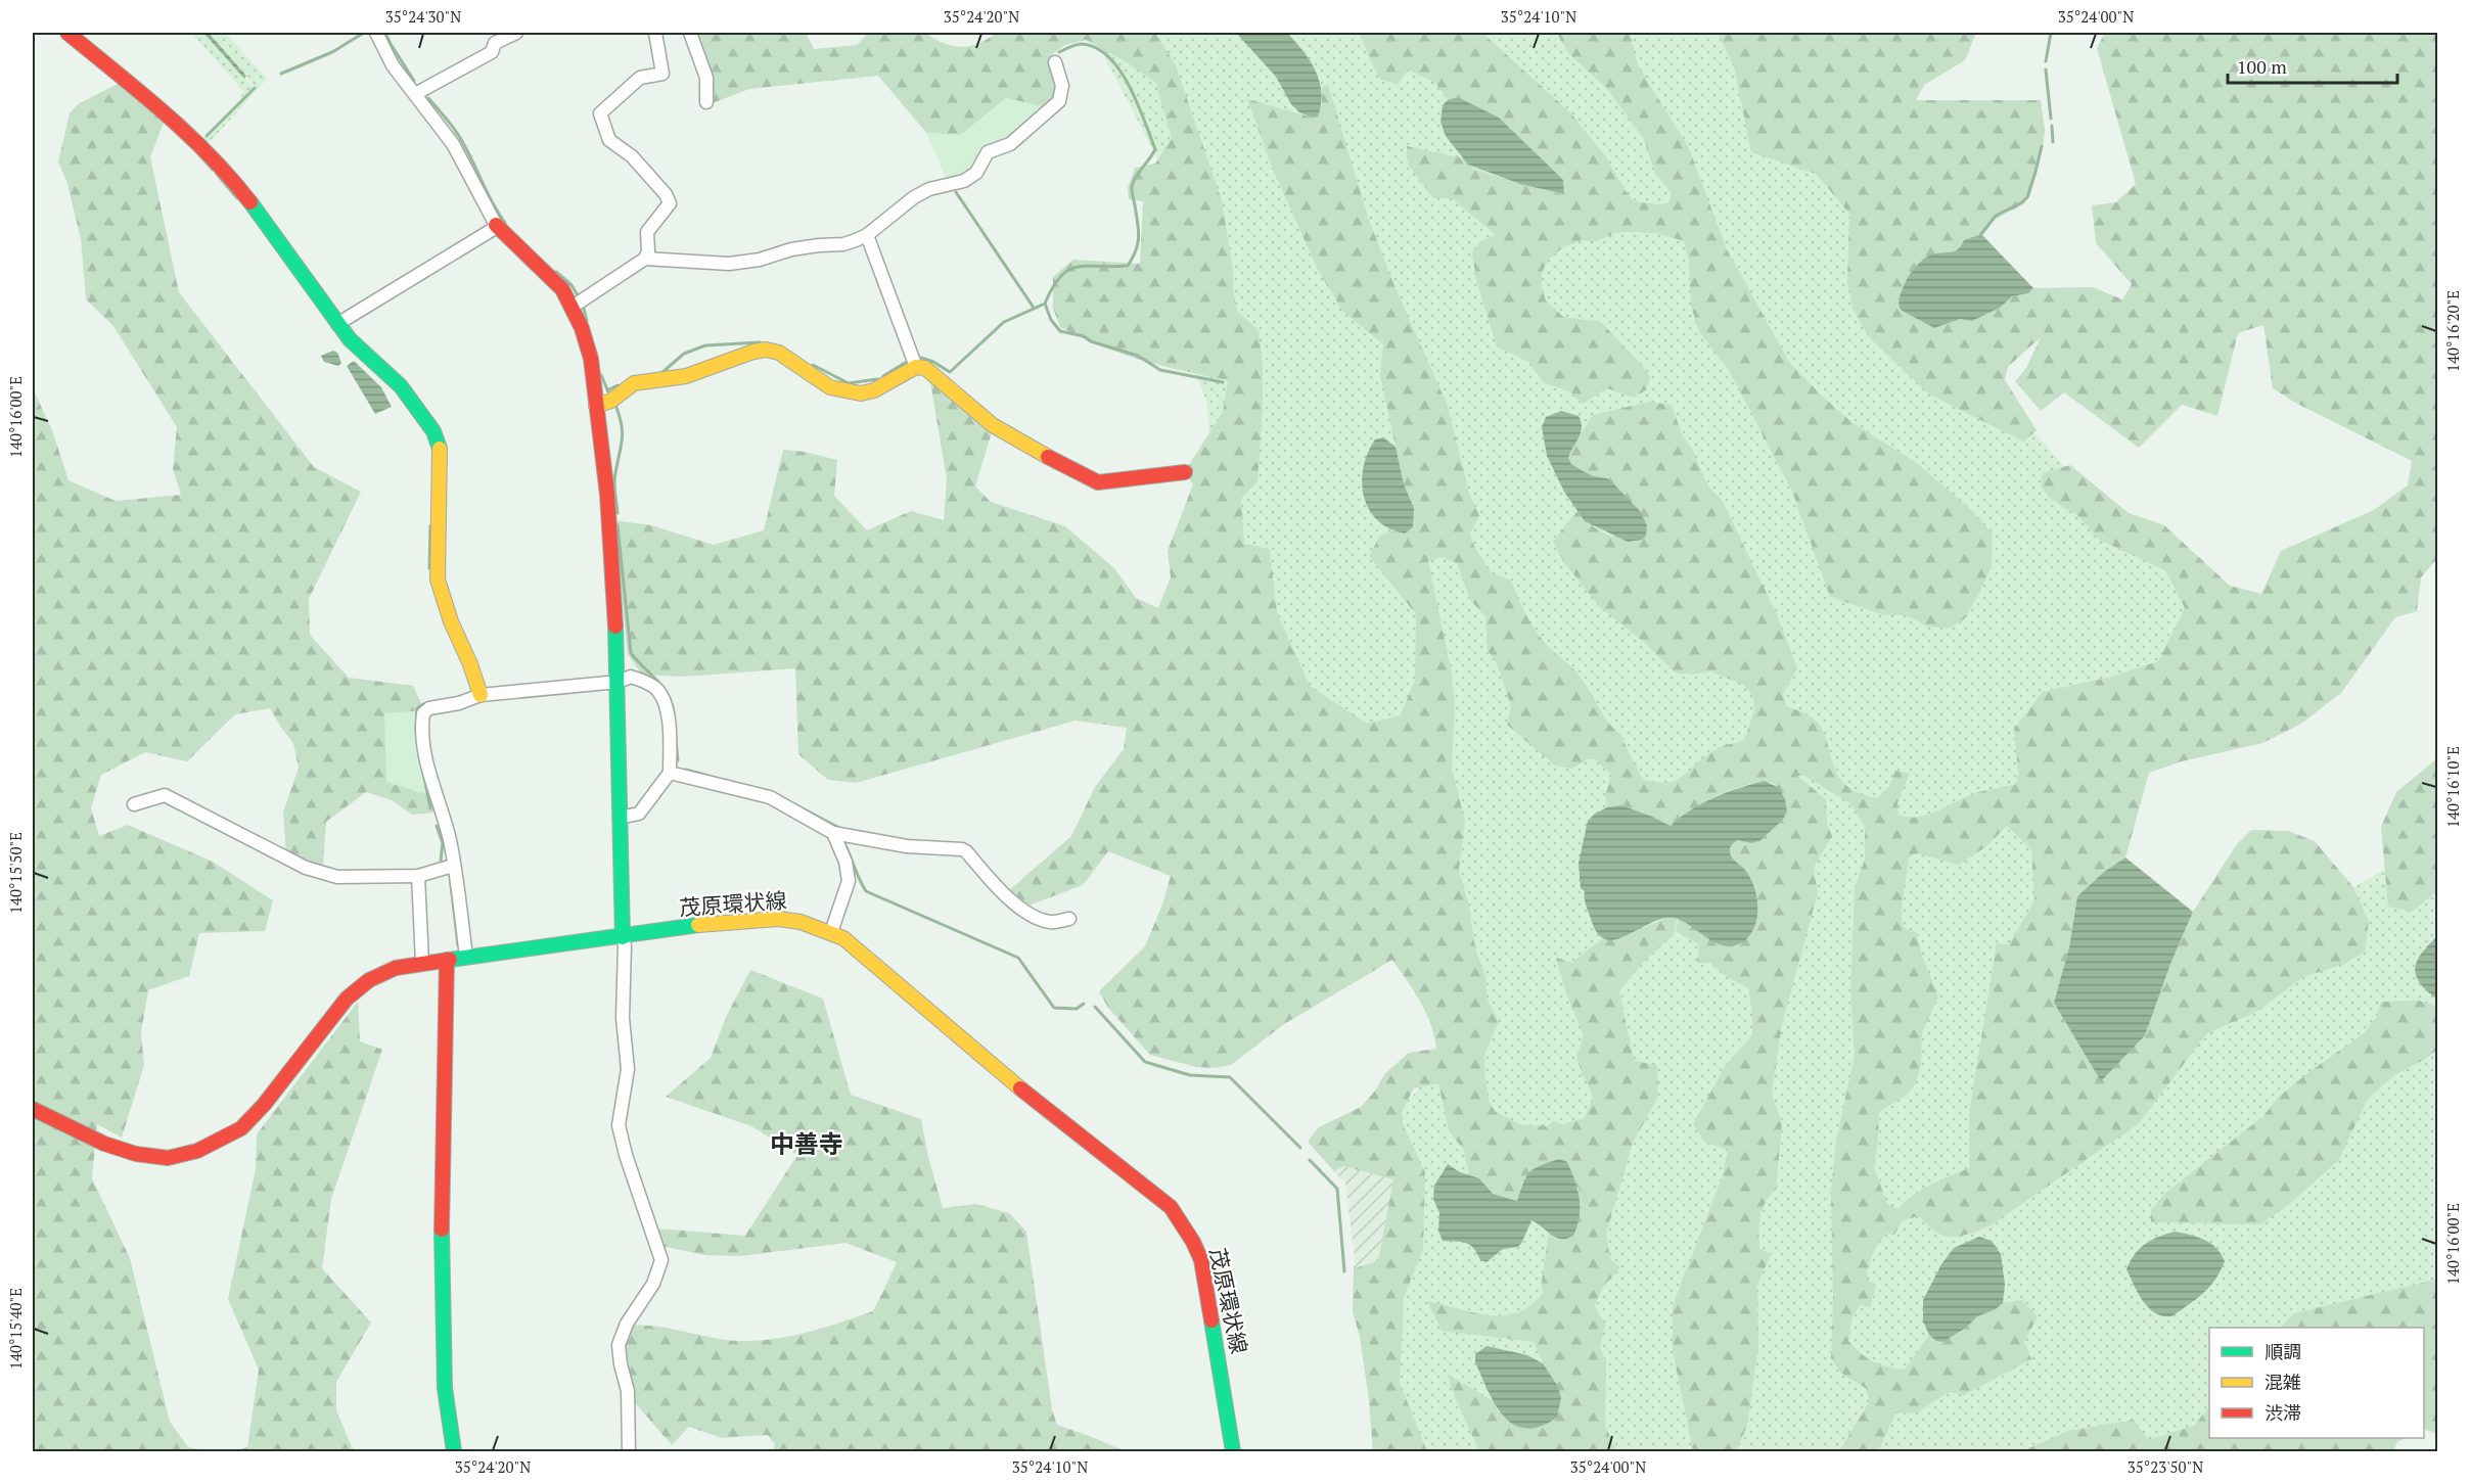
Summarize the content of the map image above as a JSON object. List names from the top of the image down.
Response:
{
  "streets": {
    "street": ["茂原環状線"]
  },
  "districts": ["中善寺"],
  "legend": ["順調", "混雑", "渋滞"],
  "scale_bar": "100 m",
  "coordinates": [
    "35°24'30\"N",
    "35°24'20\"N",
    "35°24'10\"N",
    "35°24'00\"N",
    "140°16'20\"E",
    "140°16'00\"E",
    "140°16'10\"E",
    "140°15'50\"E",
    "140°15'40\"E",
    "35°23'50\"N"
  ]
}
